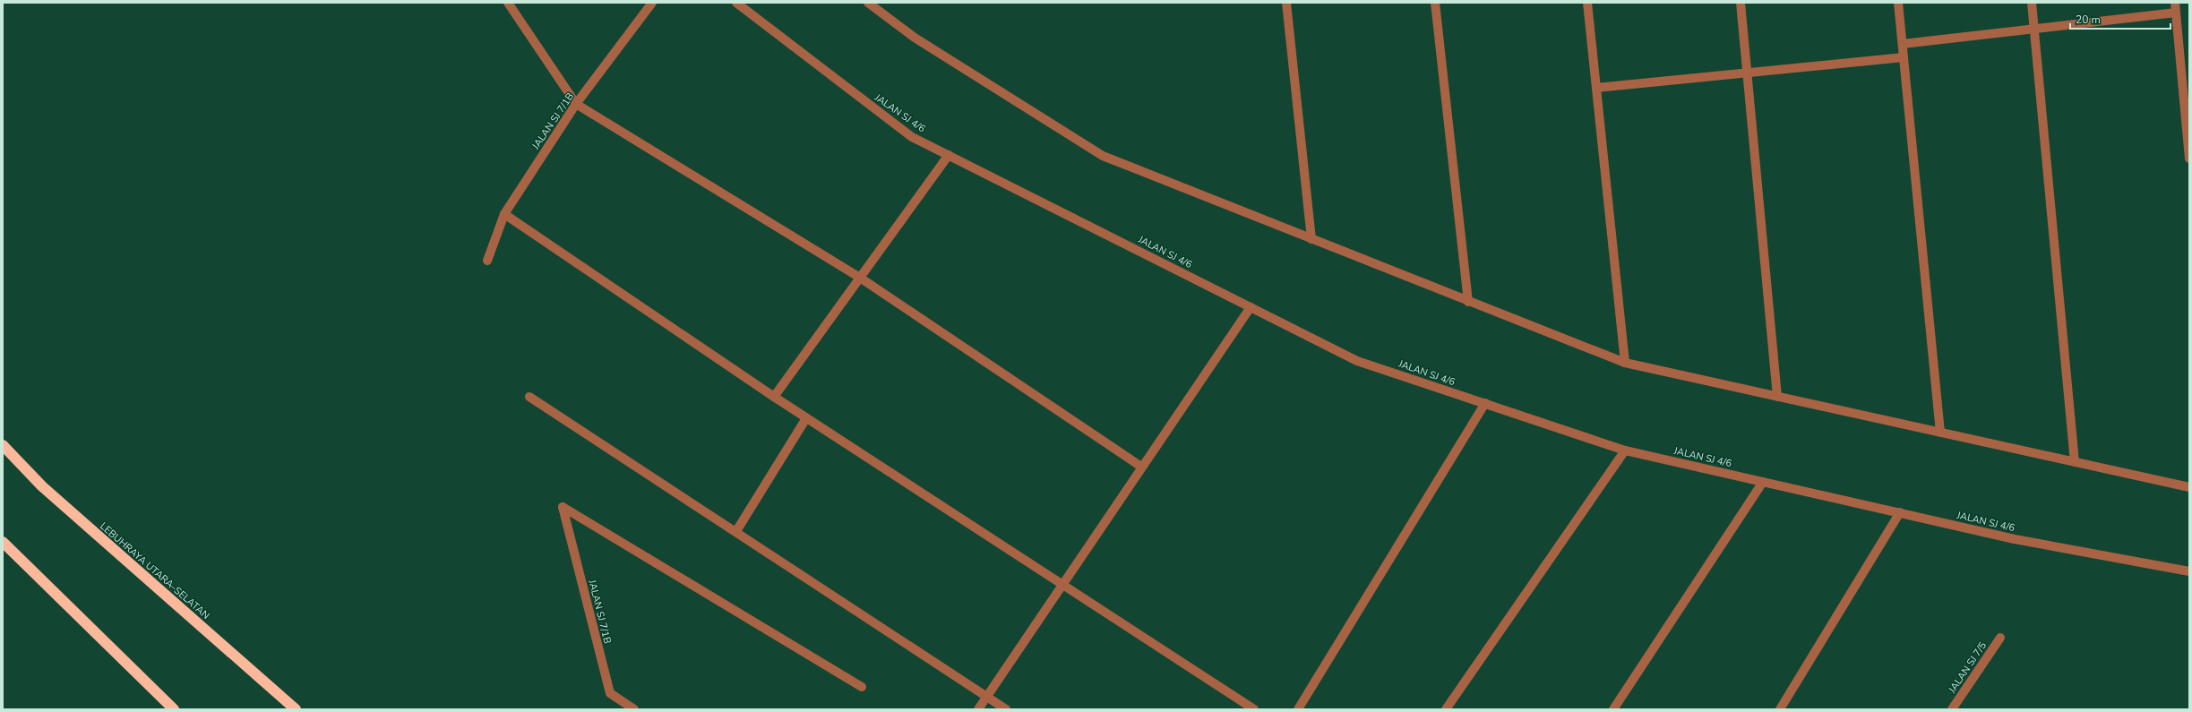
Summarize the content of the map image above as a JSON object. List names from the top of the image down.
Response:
{
  "streets": {
    "highway": ["LEBUHRAYA UTARA–SELATAN"],
    "street": ["JALAN SJ 4/6", "JALAN SJ 7/1B", "JALAN SJ 7/5"]
  },
  "scale_bar": "20 m"
}
